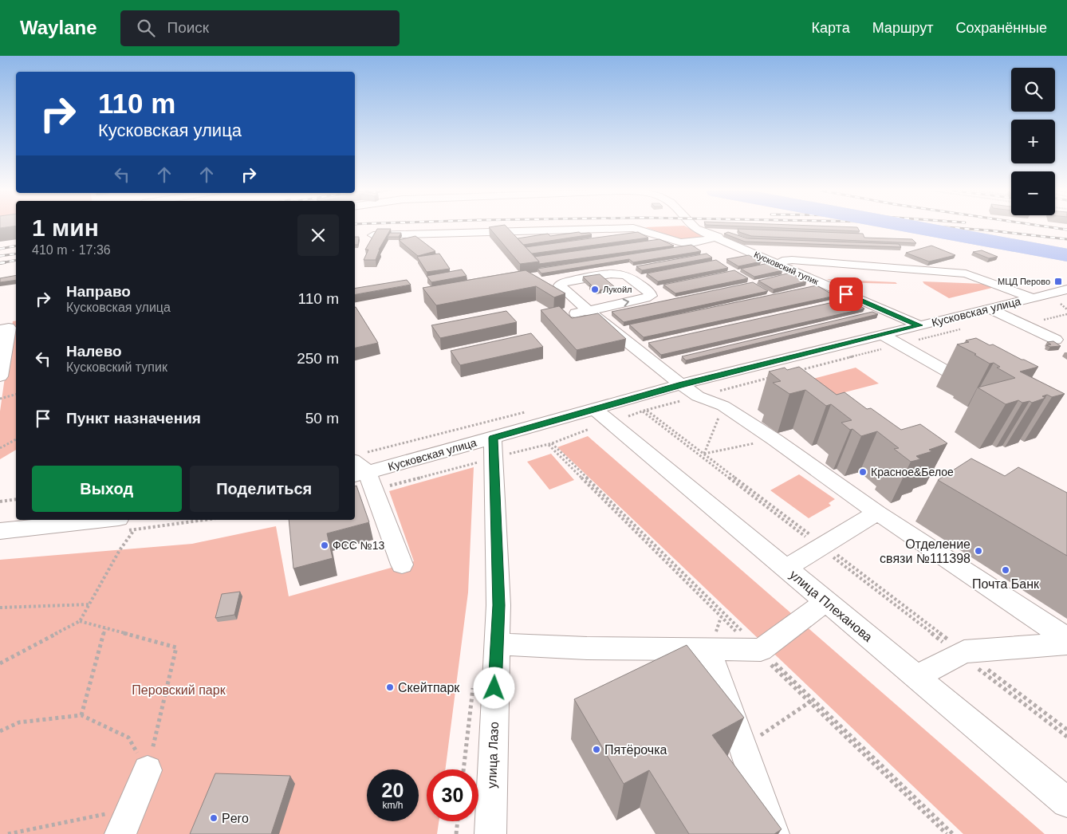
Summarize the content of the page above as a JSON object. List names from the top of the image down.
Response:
{
  "streets": {
    "street": [
      "Кусковский тупик",
      "Кусковская улица",
      "улица Плеханова",
      "улица Лазо"
    ]
  },
  "crossings": [
    ["Кусковский тупик", "Кусковская улица"],
    ["Кусковская улица", "улица Плеханова"],
    ["Кусковская улица", "улица Лазо"]
  ],
  "parks": ["Перовский парк"],
  "places": {
    "transit": ["МЦД Перово"],
    "other": [
      "Лукойл",
      "Красное&Белое",
      "ФСС №13",
      "Отделение связи №111398",
      "Почта Банк",
      "Скейтпарк",
      "Пятёрочка",
      "Pero"
    ]
  },
  "page": {
    "header": "Waylane",
    "search": "Поиск",
    "nav": ["Карта", "Маршрут", "Сохранённые"],
    "map_buttons": ["+", "−"],
    "turn": ["110 m", "Кусковская улица"],
    "heading": ["1 мин", "410 m · 17:36"],
    "list": [
      {
        "name": "Направо",
        "note": "Кусковская улица",
        "value": "110 m"
      },
      {
        "name": "Налево",
        "note": "Кусковский тупик",
        "value": "250 m"
      },
      {
        "name": "Пункт назначения",
        "value": "50 m"
      }
    ],
    "buttons": ["Выход", "Поделиться"],
    "speed": "20 km/h",
    "limit": "30"
  }
}
